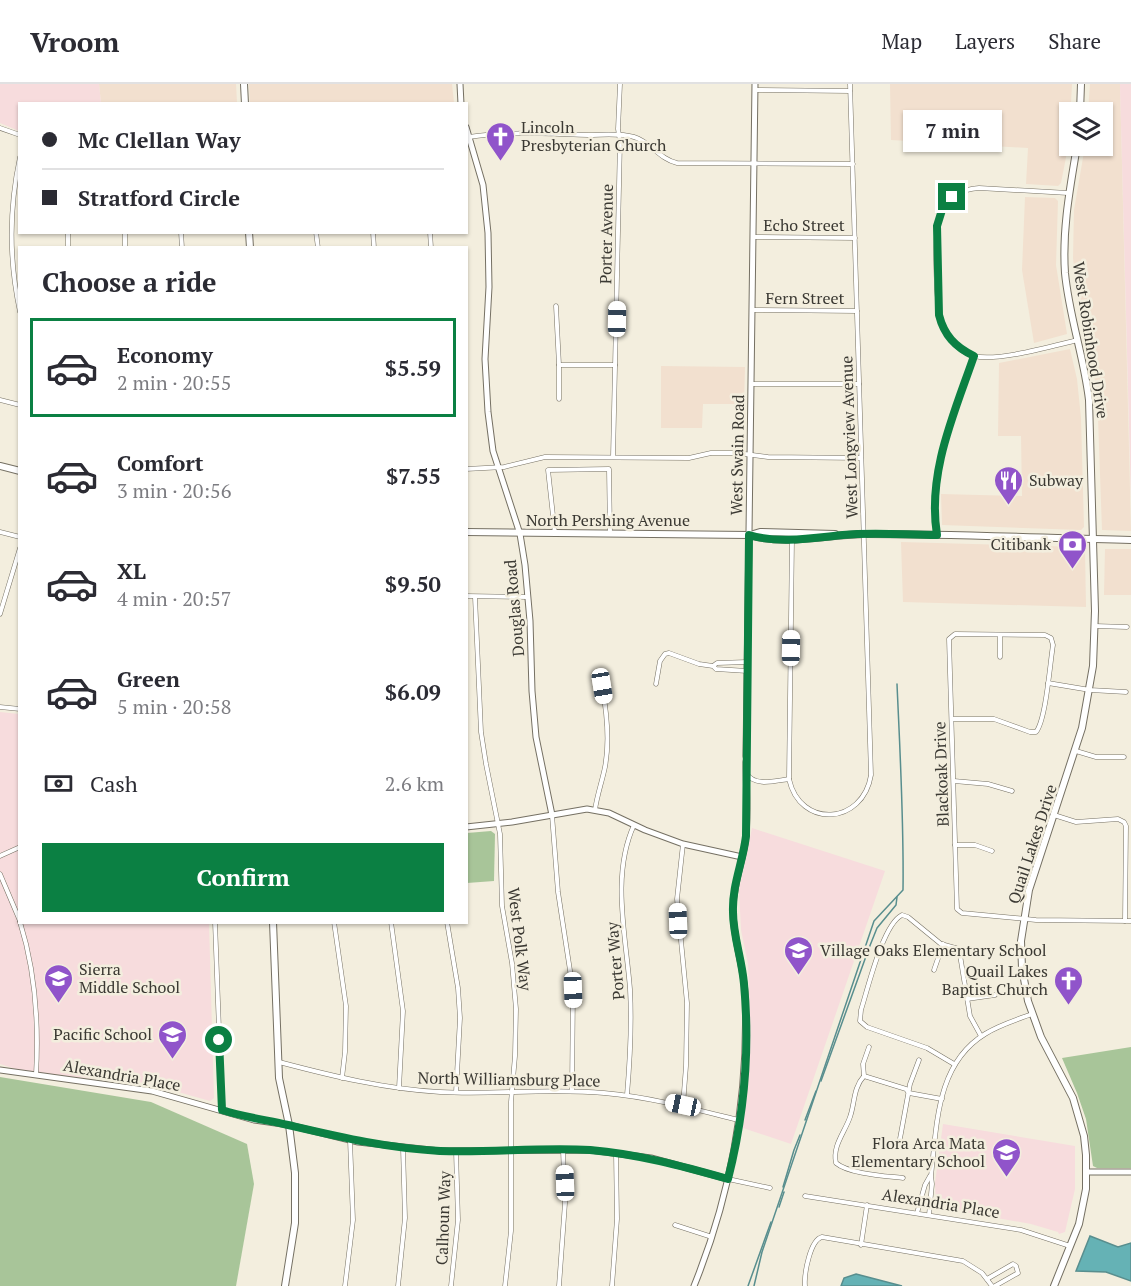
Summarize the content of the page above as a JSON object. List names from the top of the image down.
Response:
{
  "streets": {
    "main road": ["West Robinhood Drive", "North Pershing Avenue", "Quail Lakes Drive"],
    "street": [
      "Echo Street",
      "Porter Avenue",
      "Fern Street",
      "West Longview Avenue",
      "West Swain Road",
      "Douglas Road",
      "Blackoak Drive",
      "West Polk Way",
      "Porter Way",
      "Alexandria Place",
      "North Williamsburg Place",
      "Calhoun Way"
    ]
  },
  "crossings": [
    ["Echo Street", "West Longview Avenue"],
    ["Echo Street", "West Swain Road"],
    ["Fern Street", "West Longview Avenue"],
    ["Fern Street", "West Swain Road"],
    ["West Robinhood Drive", "North Pershing Avenue"],
    ["West Robinhood Drive", "Quail Lakes Drive"],
    ["West Longview Avenue", "North Pershing Avenue"],
    ["West Swain Road", "North Pershing Avenue"],
    ["West Swain Road", "Alexandria Place"],
    ["West Swain Road", "North Williamsburg Place"],
    ["North Pershing Avenue", "Douglas Road"],
    ["North Pershing Avenue", "Quail Lakes Drive"],
    ["Douglas Road", "North Williamsburg Place"],
    ["Blackoak Drive", "Quail Lakes Drive"],
    ["Quail Lakes Drive", "Alexandria Place"],
    ["West Polk Way", "Alexandria Place"],
    ["West Polk Way", "North Williamsburg Place"],
    ["Porter Way", "North Williamsburg Place"],
    ["Alexandria Place", "Calhoun Way"]
  ],
  "places": {
    "church": ["Lincoln Presbyterian Church", "Quail Lakes Baptist Church"],
    "restaurant": ["Subway"],
    "bank": ["Citibank"],
    "school or university": [
      "Village Oaks Elementary School",
      "Sierra Middle School",
      "Pacific School",
      "Flora Arca Mata Elementary School"
    ]
  },
  "page": {
    "header": "Vroom",
    "nav": ["Map", "Layers", "Share"],
    "banner": ["Mc Clellan Way", "Stratford Circle"],
    "bubble": "7 min",
    "heading": "Choose a ride",
    "list": [
      {
        "name": "Economy",
        "note": "2 min · 20:55",
        "value": "$5.59"
      },
      {
        "name": "Comfort",
        "note": "3 min · 20:56",
        "value": "$7.55"
      },
      {
        "name": "XL",
        "note": "4 min · 20:57",
        "value": "$9.50"
      },
      {
        "name": "Green",
        "note": "5 min · 20:58",
        "value": "$6.09"
      }
    ],
    "pay": ["Cash", "2.6 km"],
    "buttons": "Confirm"
  }
}
